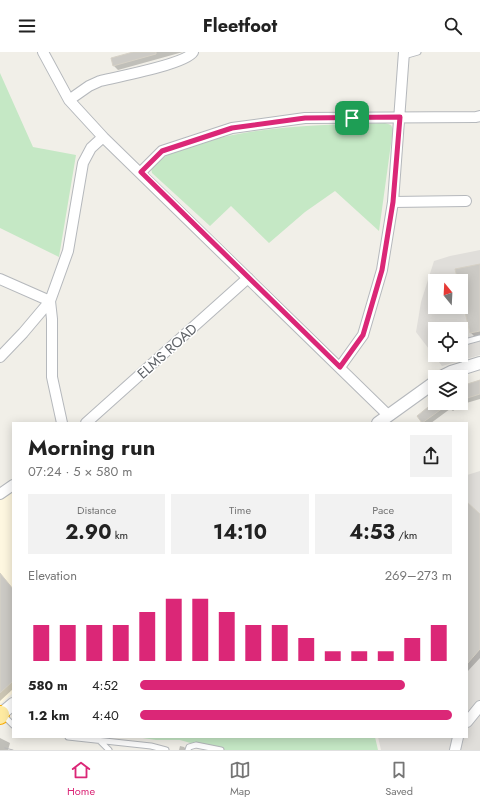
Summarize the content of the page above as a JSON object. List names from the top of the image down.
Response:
{
  "streets": {
    "street": ["ELMS ROAD"]
  },
  "north": "top",
  "page": {
    "header": "Fleetfoot",
    "heading": ["Morning run", "07:24 · 5 × 580 m"],
    "stats": [
      ["Distance", "2.90 km"],
      ["Time", "14:10"],
      ["Pace", "4:53 /km"]
    ],
    "chart": ["Elevation", "269–273 m"],
    "list": [
      {
        "name": "580 m",
        "note": "4:52"
      },
      {
        "name": "1.2 km",
        "note": "4:40"
      }
    ],
    "tabs": ["Home", "Map", "Saved"]
  }
}
